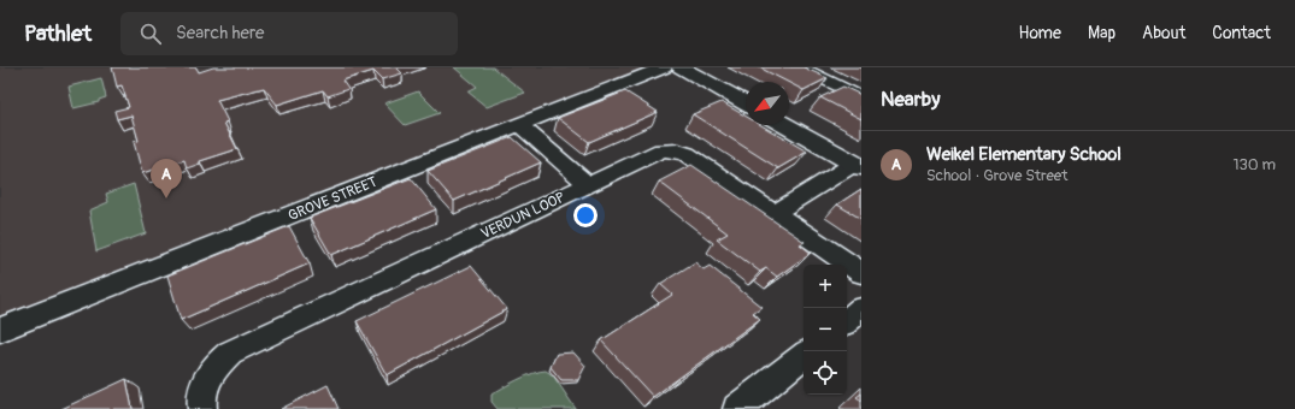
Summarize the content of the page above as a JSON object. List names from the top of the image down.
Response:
{
  "streets": {
    "street": ["GROVE STREET", "VERDUN LOOP"]
  },
  "north": "bottom left",
  "page": {
    "header": "Pathlet",
    "search": "Search here",
    "nav": [
      "Home",
      "Map",
      "About",
      "Contact"
    ],
    "heading": "Nearby",
    "list": [
      {
        "mark": "A",
        "name": "Weikel Elementary School",
        "note": "School · Grove Street",
        "value": "130 m"
      }
    ],
    "pins": "A",
    "map_buttons": ["+", "−"]
  }
}
